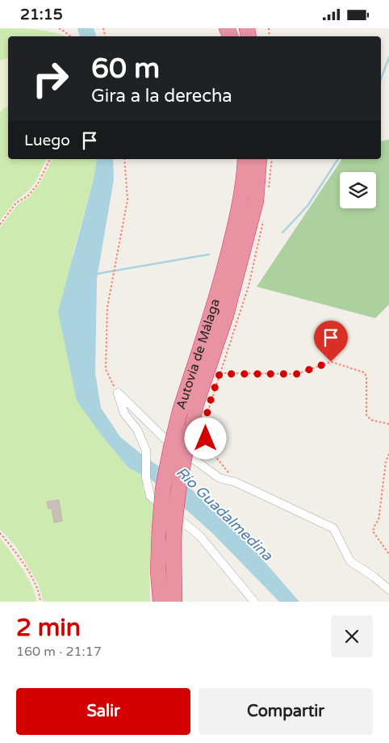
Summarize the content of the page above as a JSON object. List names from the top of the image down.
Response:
{
  "streets": {
    "highway": ["Autovía de Málaga"]
  },
  "water": ["Río Guadalmedina"],
  "page": {
    "status": "21:15",
    "turn": ["60 m", "Gira a la derecha"],
    "then": "Luego",
    "heading": ["2 min", "160 m · 21:17"],
    "buttons": ["Salir", "Compartir"]
  }
}
